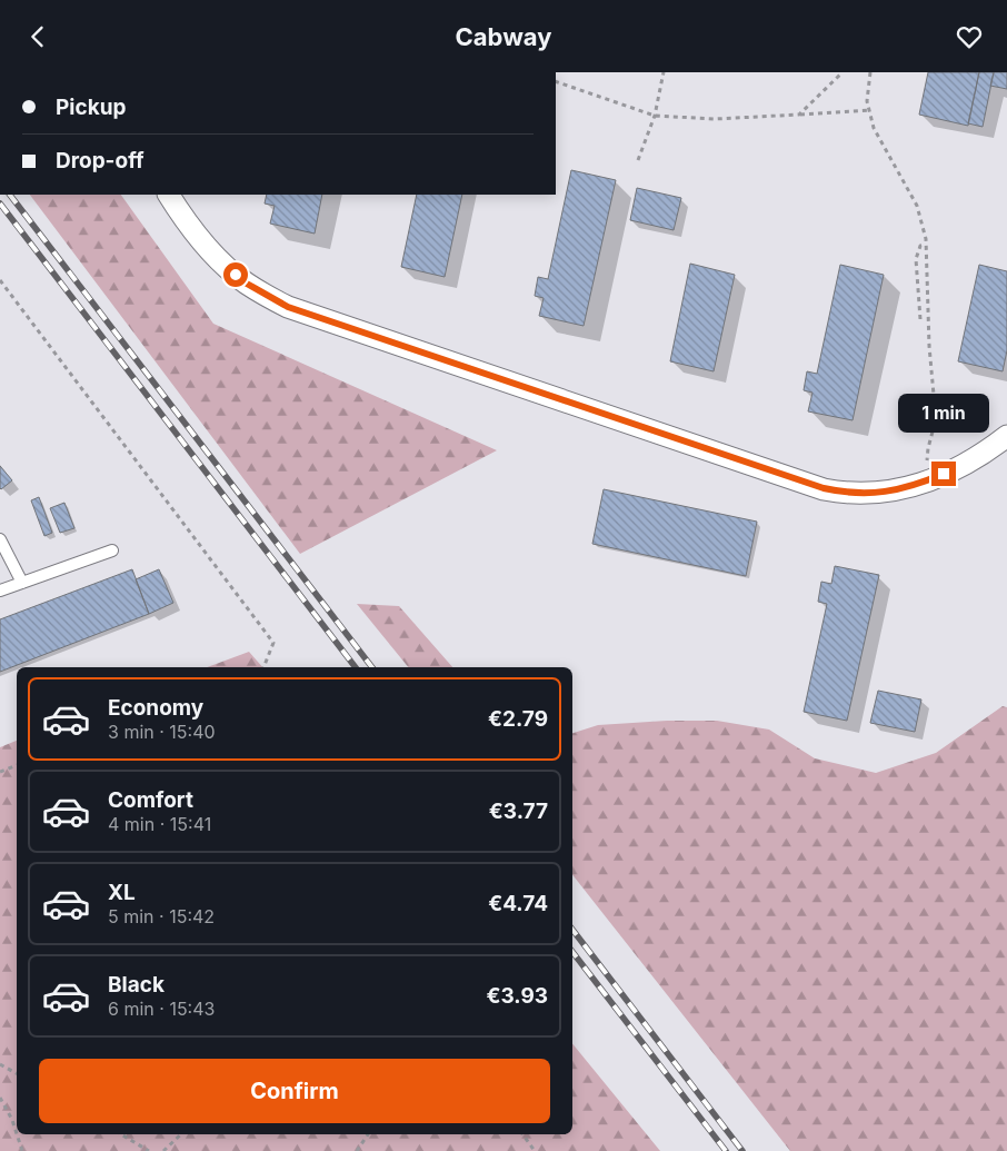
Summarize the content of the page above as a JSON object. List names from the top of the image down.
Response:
{
  "page": {
    "header": "Cabway",
    "banner": ["Pickup", "Drop-off"],
    "bubble": "1 min",
    "list": [
      {
        "name": "Economy",
        "note": "3 min · 15:40",
        "value": "€2.79"
      },
      {
        "name": "Comfort",
        "note": "4 min · 15:41",
        "value": "€3.77"
      },
      {
        "name": "XL",
        "note": "5 min · 15:42",
        "value": "€4.74"
      },
      {
        "name": "Black",
        "note": "6 min · 15:43",
        "value": "€3.93"
      }
    ],
    "buttons": "Confirm"
  }
}
